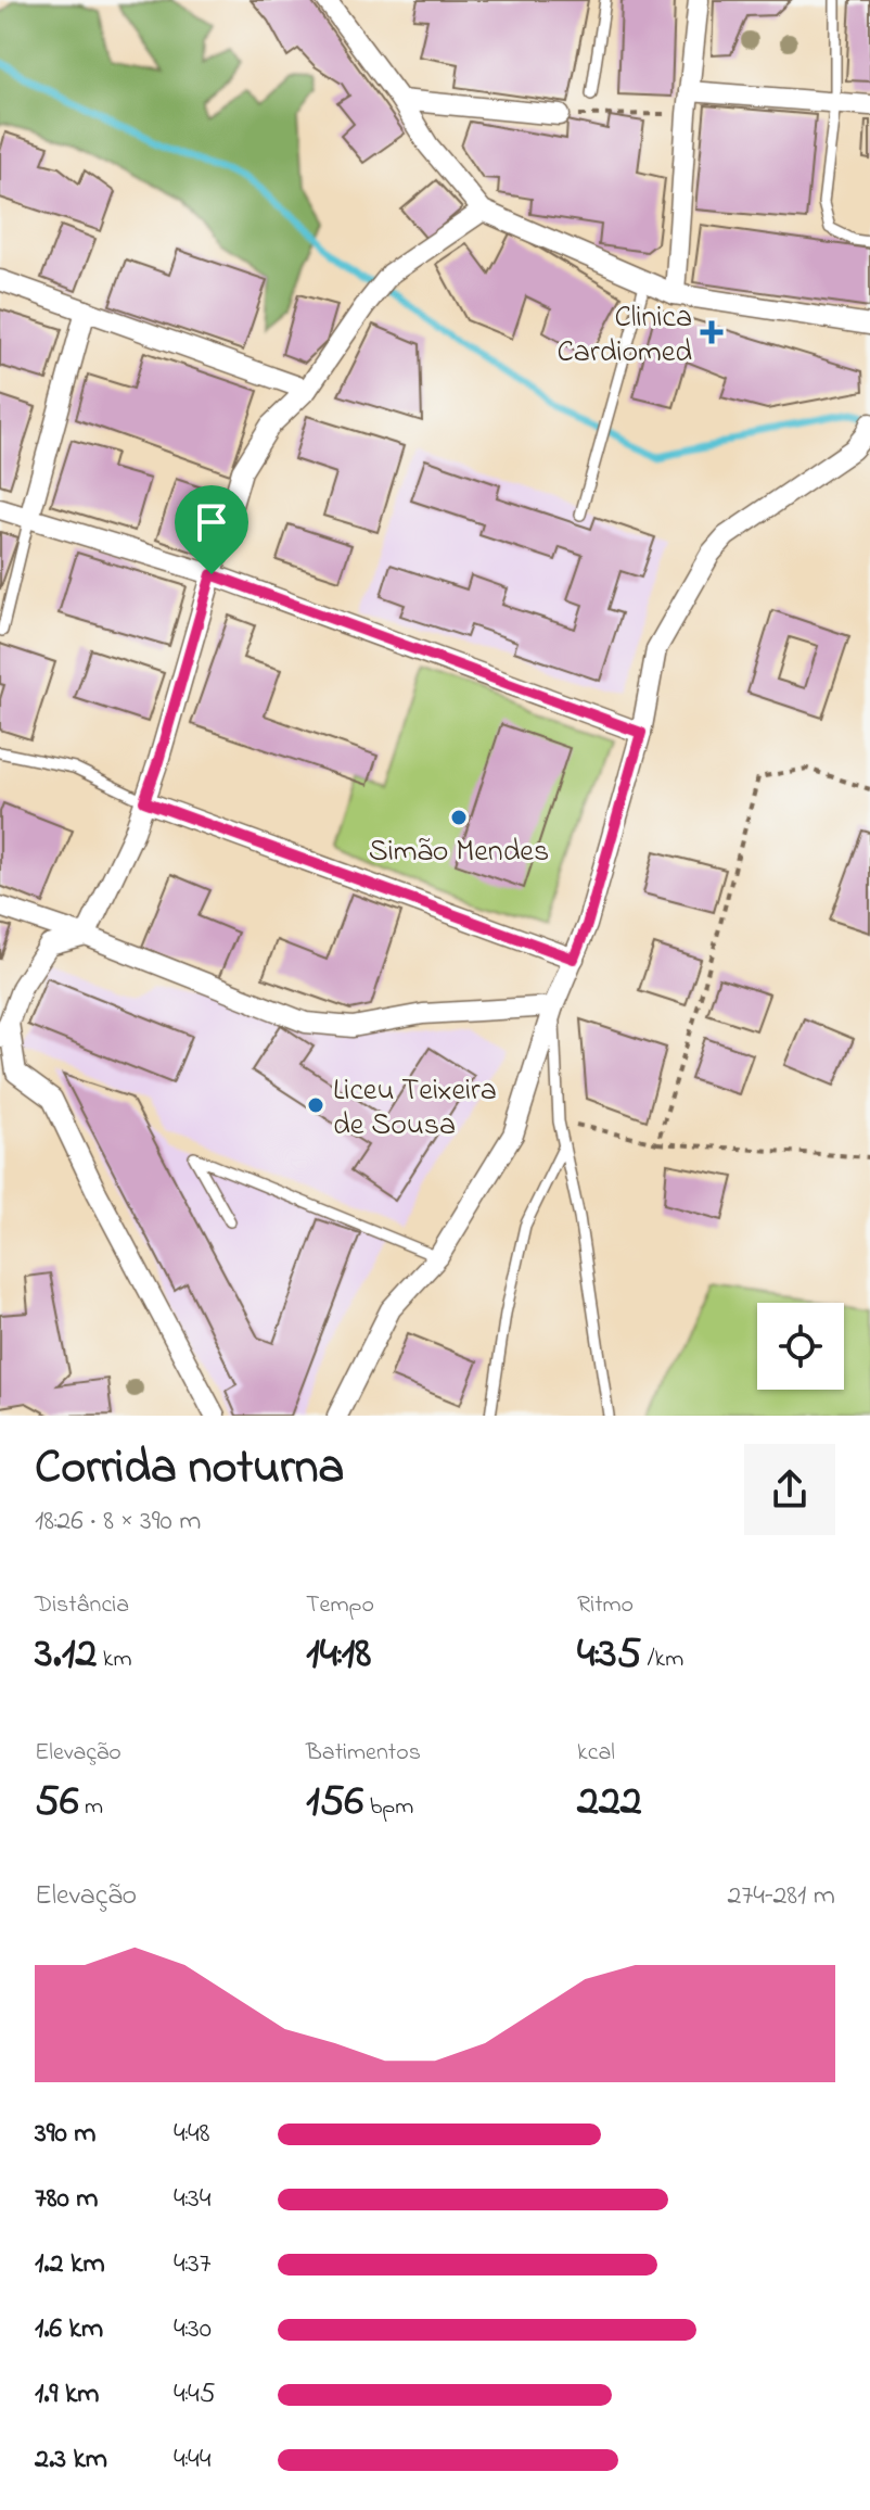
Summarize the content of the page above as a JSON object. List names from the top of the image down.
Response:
{
  "places": {
    "health": ["Clinica Cardiomed"],
    "other": ["Simão Mendes", "Liceu Teixeira de Sousa"]
  },
  "page": {
    "heading": ["Corrida noturna", "18:26 · 8 × 390 m"],
    "stats": [
      ["Distância", "3.12 km"],
      ["Tempo", "14:18"],
      ["Ritmo", "4:35 /km"],
      ["Elevação", "56 m"],
      ["Batimentos", "156 bpm"],
      ["kcal", "222"]
    ],
    "chart": ["Elevação", "274–281 m"],
    "list": [
      {
        "name": "390 m",
        "note": "4:48"
      },
      {
        "name": "780 m",
        "note": "4:34"
      },
      {
        "name": "1.2 km",
        "note": "4:37"
      },
      {
        "name": "1.6 km",
        "note": "4:30"
      },
      {
        "name": "1.9 km",
        "note": "4:45"
      },
      {
        "name": "2.3 km",
        "note": "4:44"
      }
    ]
  }
}
